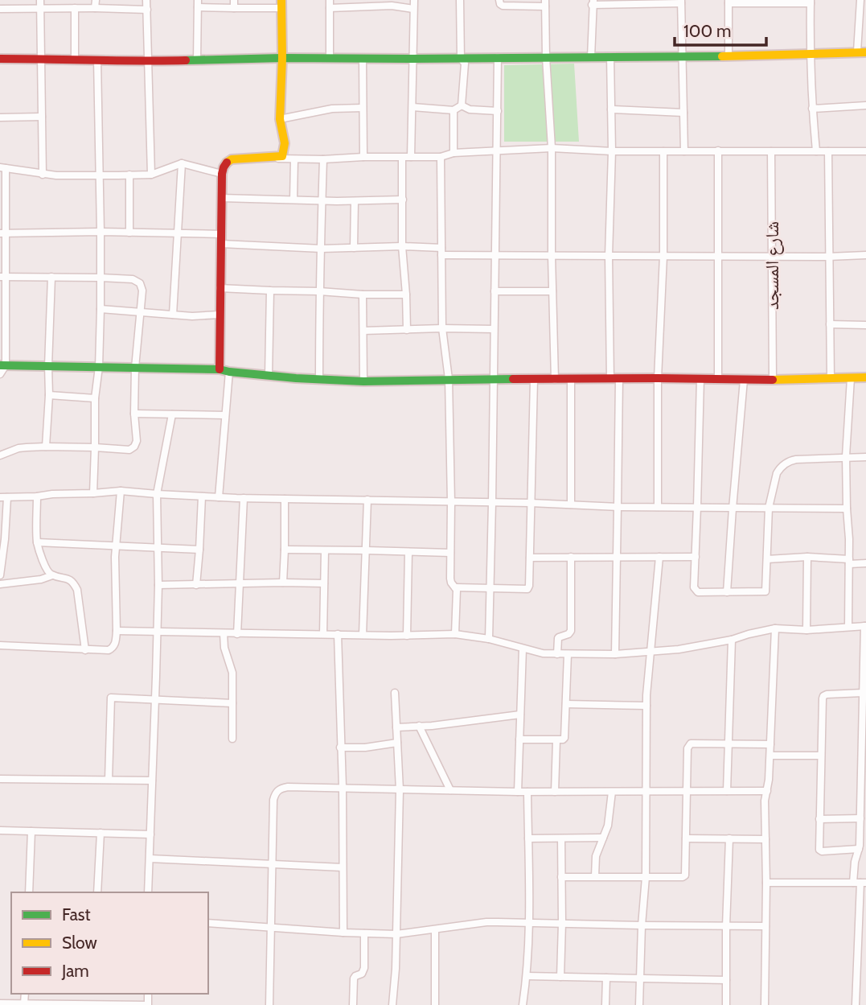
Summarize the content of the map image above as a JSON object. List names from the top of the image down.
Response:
{
  "streets": {
    "street": ["شارع المسجد"]
  },
  "legend": ["Fast", "Slow", "Jam"],
  "scale_bar": "100 m"
}
